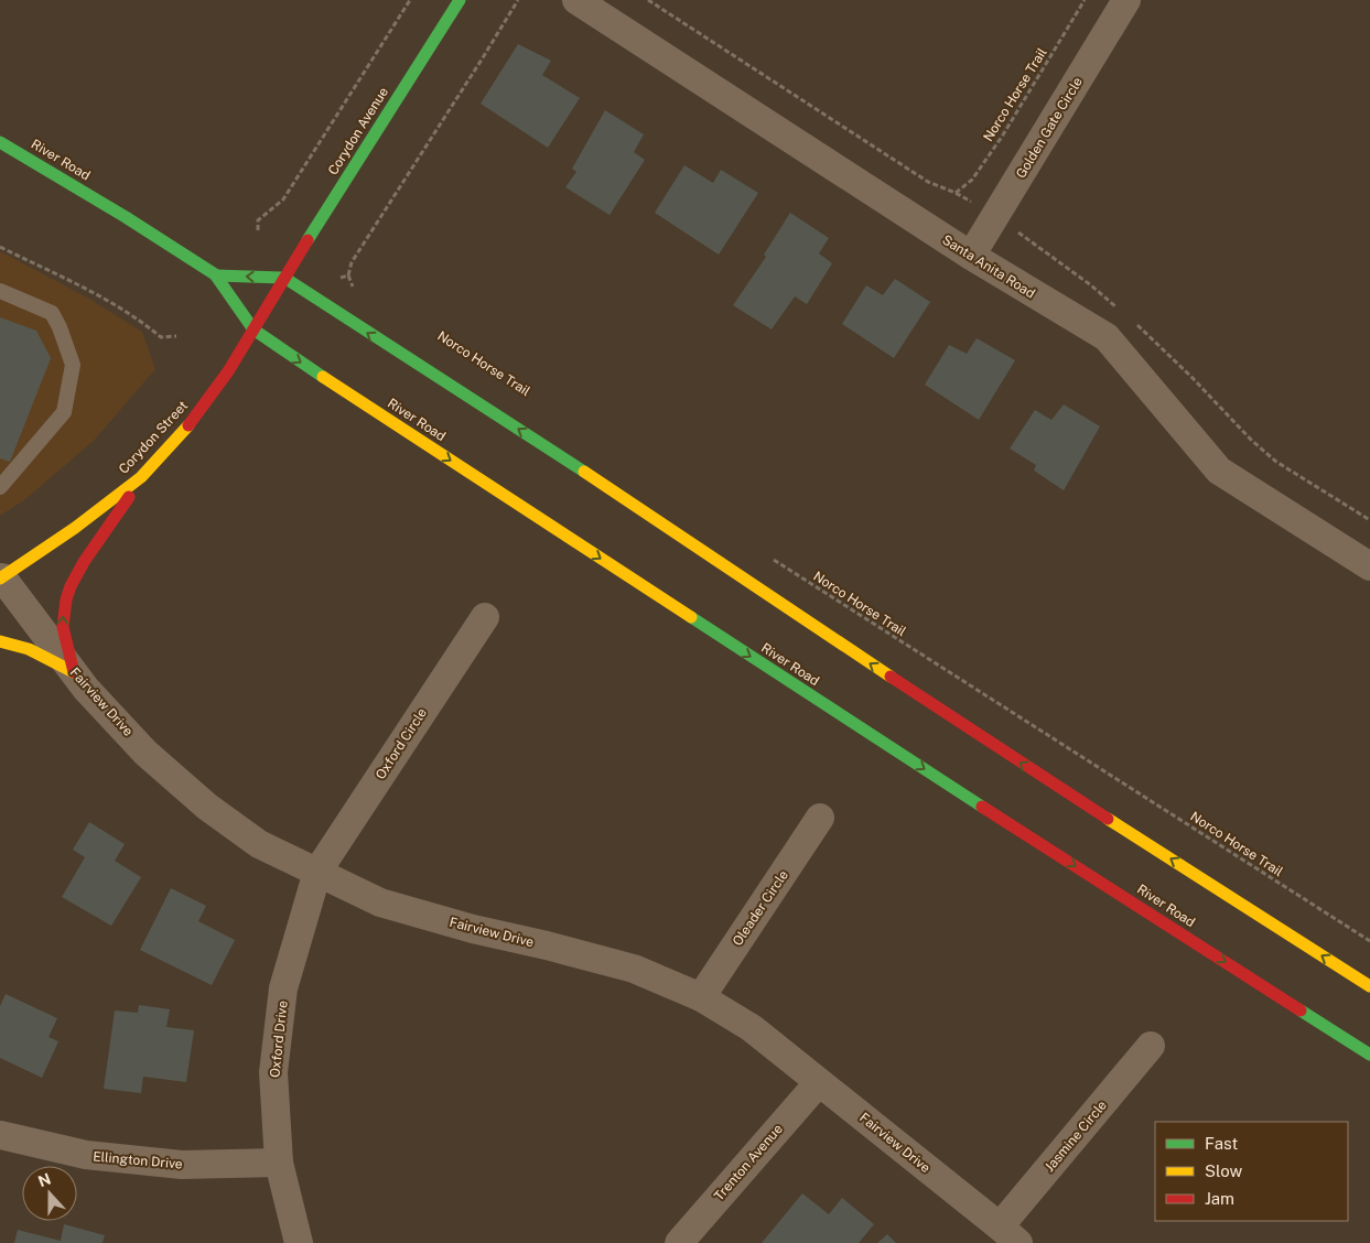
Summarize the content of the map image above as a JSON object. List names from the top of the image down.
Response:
{
  "streets": {
    "main road": ["Corydon Avenue", "River Road", "Corydon Street"],
    "street": [
      "Golden Gate Circle",
      "Santa Anita Road",
      "Fairview Drive",
      "Oxford Circle",
      "Oleader Circle",
      "Oxford Drive",
      "Jasmine Circle",
      "Ellington Drive",
      "Trenton Avenue"
    ],
    "path": ["Norco Horse Trail"]
  },
  "crossings": [
    ["Golden Gate Circle", "Santa Anita Road"],
    ["Corydon Avenue", "Corydon Street"],
    ["River Road", "Corydon Street"],
    ["Corydon Street", "Fairview Drive"],
    ["Fairview Drive", "Oxford Circle"],
    ["Fairview Drive", "Oleader Circle"],
    ["Fairview Drive", "Oxford Drive"],
    ["Fairview Drive", "Jasmine Circle"],
    ["Fairview Drive", "Trenton Avenue"],
    ["Oxford Circle", "Oxford Drive"],
    ["Oxford Drive", "Ellington Drive"]
  ],
  "legend": ["Fast", "Slow", "Jam"],
  "north": "top"
}
